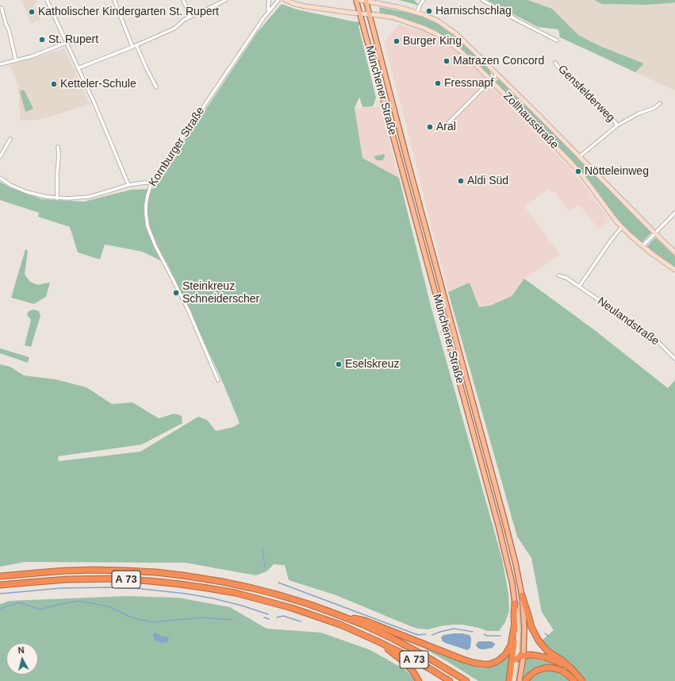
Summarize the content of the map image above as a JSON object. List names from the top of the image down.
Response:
{
  "streets": {
    "highway": ["A 73"],
    "main road": ["Münchener Straße", "Zollhausstraße"],
    "street": ["Gensfelderweg", "Kornburger Straße", "Neulandstraße"]
  },
  "crossings": [
    ["Münchener Straße", "Zollhausstraße"]
  ],
  "places": [
    "Harnischschlag",
    "Katholischer Kindergarten St. Rupert",
    "St. Rupert",
    "Burger King",
    "Matrazen Concord",
    "Fressnapf",
    "Ketteler-Schule",
    "Aral",
    "Nötteleinweg",
    "Aldi Süd",
    "Steinkreuz Schneiderscher",
    "Eselskreuz"
  ],
  "north": "top"
}
